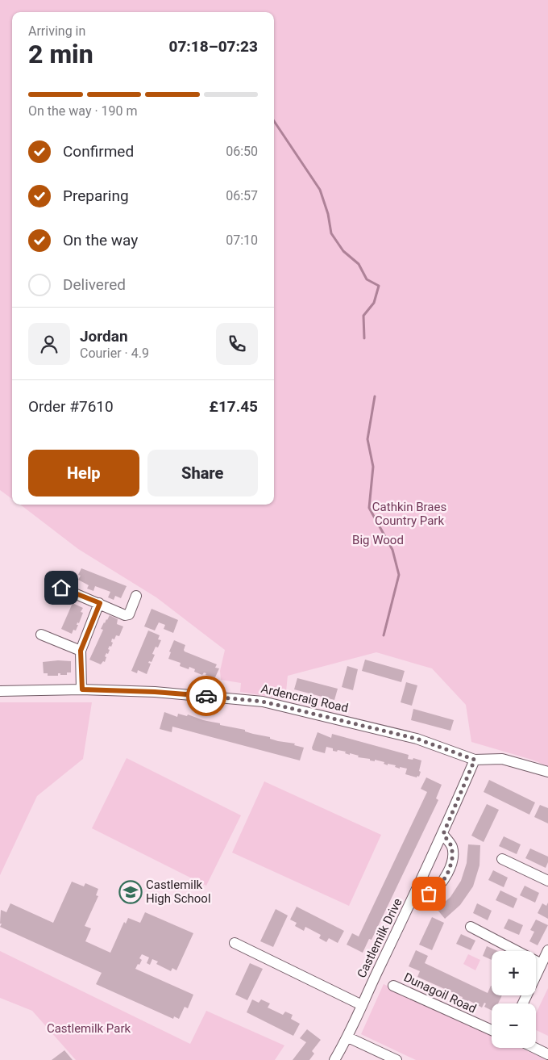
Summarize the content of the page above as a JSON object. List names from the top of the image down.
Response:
{
  "streets": {
    "street": ["Ardencraig Road", "Castlemilk Drive", "Dunagoil Road"]
  },
  "crossings": [
    ["Ardencraig Road", "Castlemilk Drive"]
  ],
  "parks": ["Cathkin Braes Country Park", "Big Wood", "Castlemilk Park"],
  "places": {
    "school or university": ["Castlemilk High School"]
  },
  "page": {
    "heading": ["2 min", "Arriving in", "07:18–07:23"],
    "panel": [
      "Jordan",
      "Courier · 4.9",
      "Order #7610",
      "£17.45"
    ],
    "bar": "On the way · 190 m",
    "list": [
      ["Confirmed", "06:50"],
      ["Preparing", "06:57"],
      ["On the way", "07:10"],
      "Delivered"
    ],
    "buttons": ["Help", "Share"],
    "map_buttons": ["+", "−"]
  }
}
